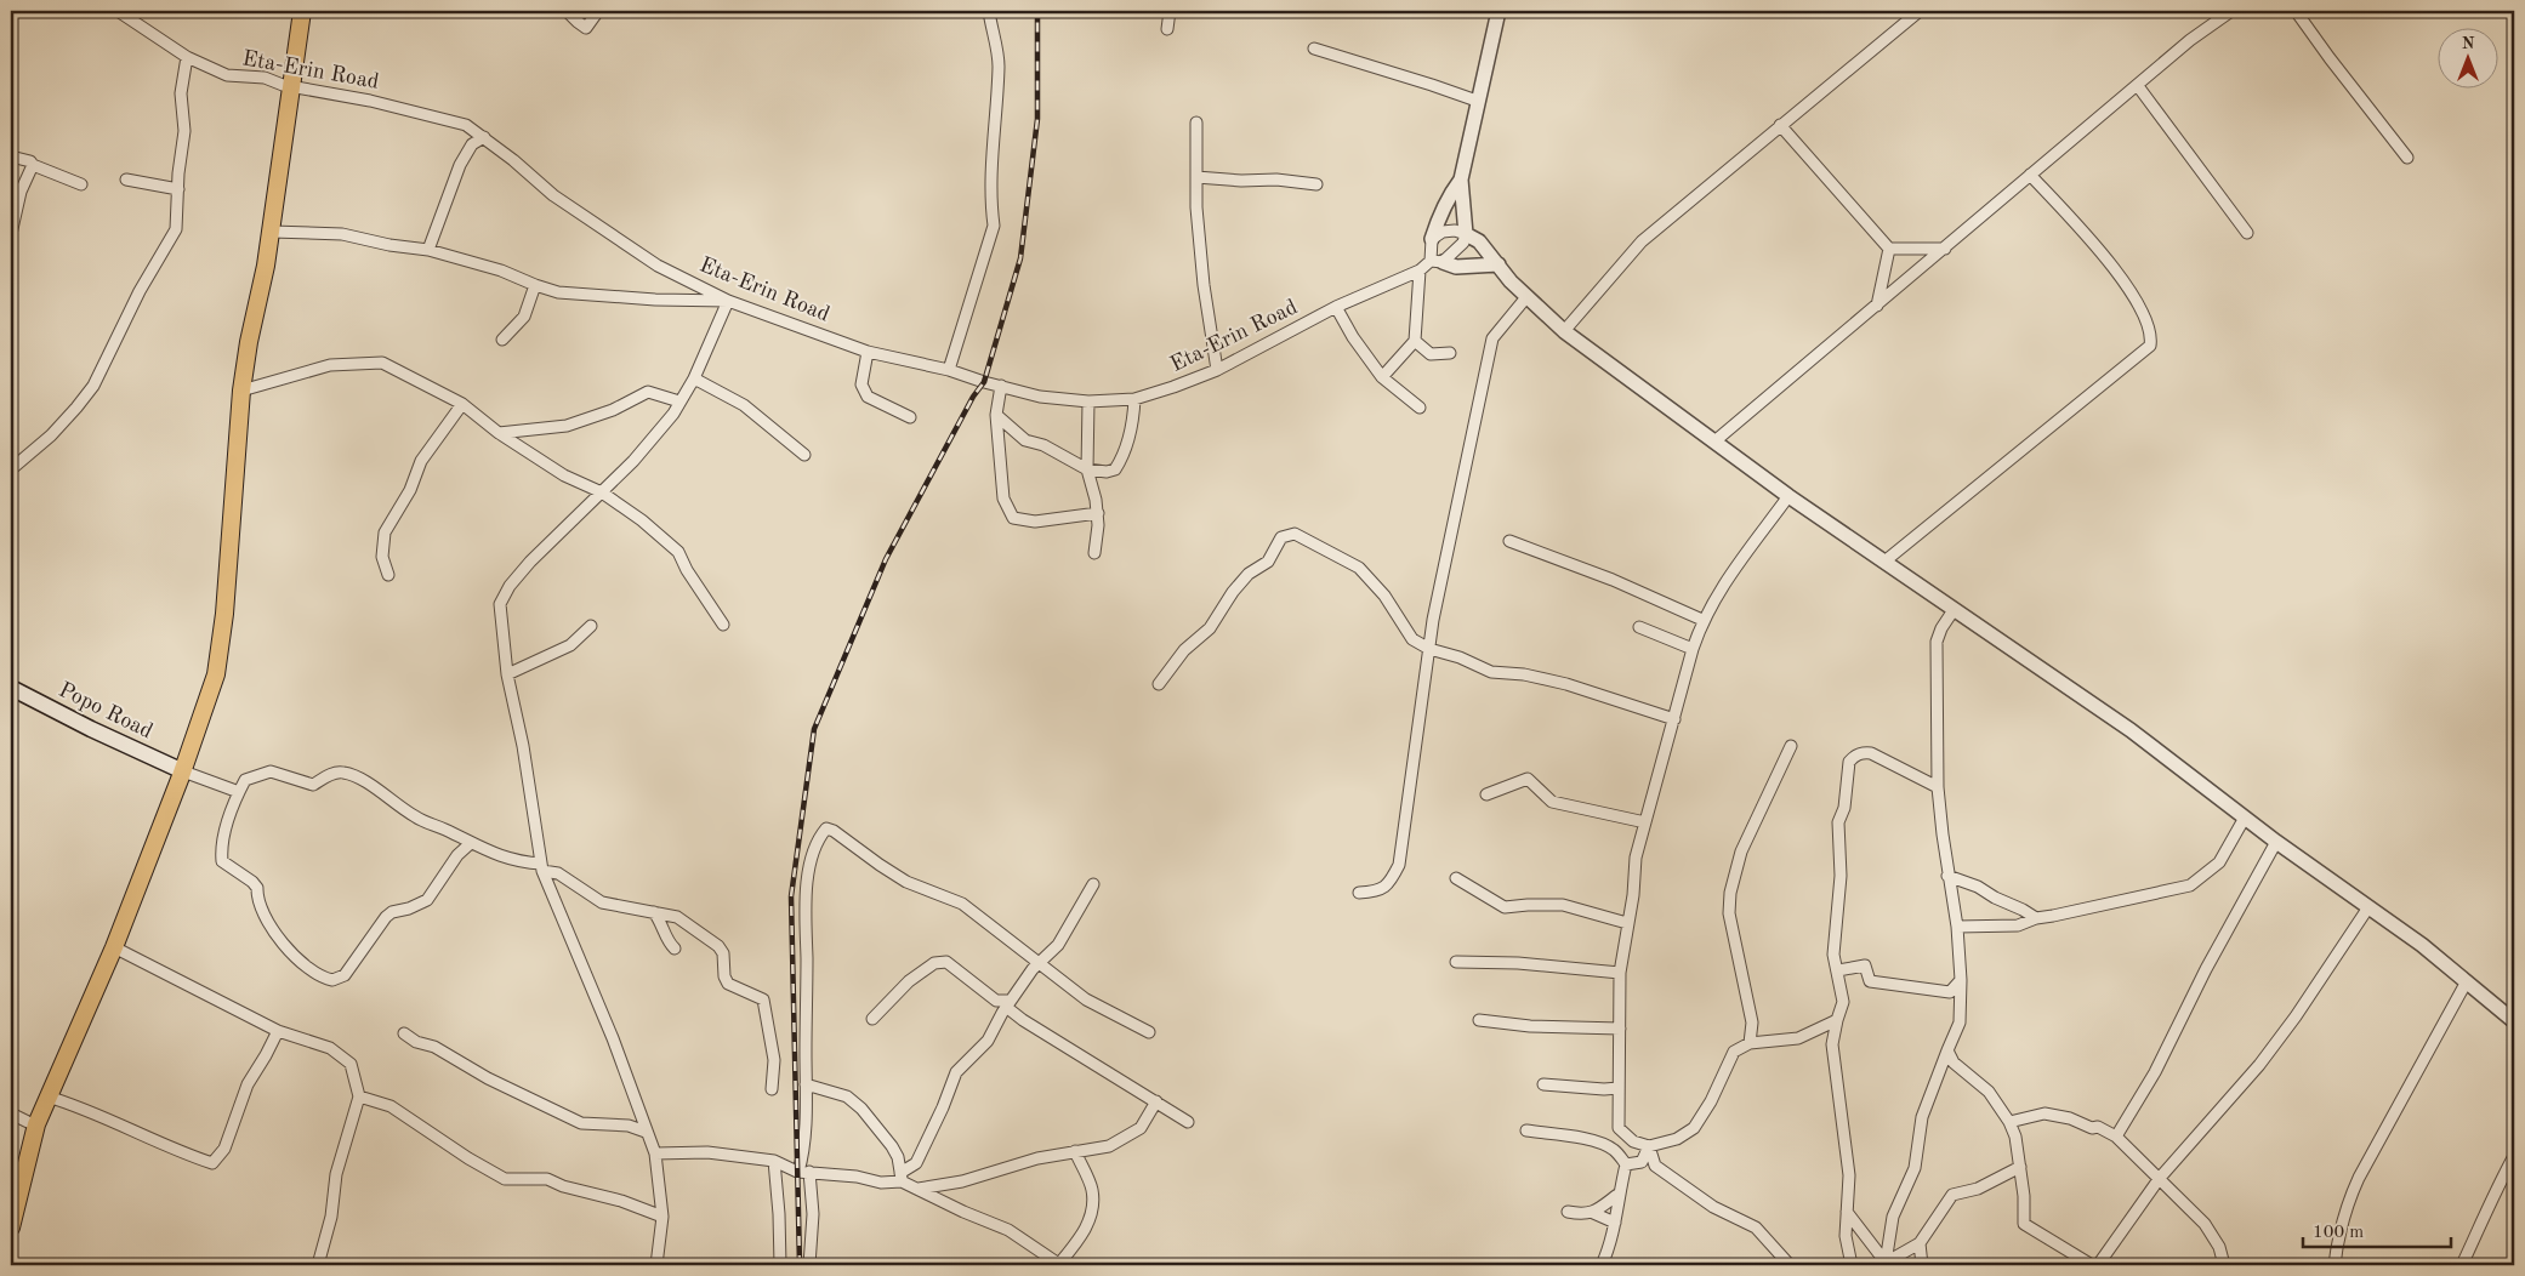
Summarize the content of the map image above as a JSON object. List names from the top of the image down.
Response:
{
  "streets": {
    "main road": ["Popo Road"],
    "street": ["Eta-Erin Road"]
  },
  "scale_bar": "100 m",
  "north": "top"
}
